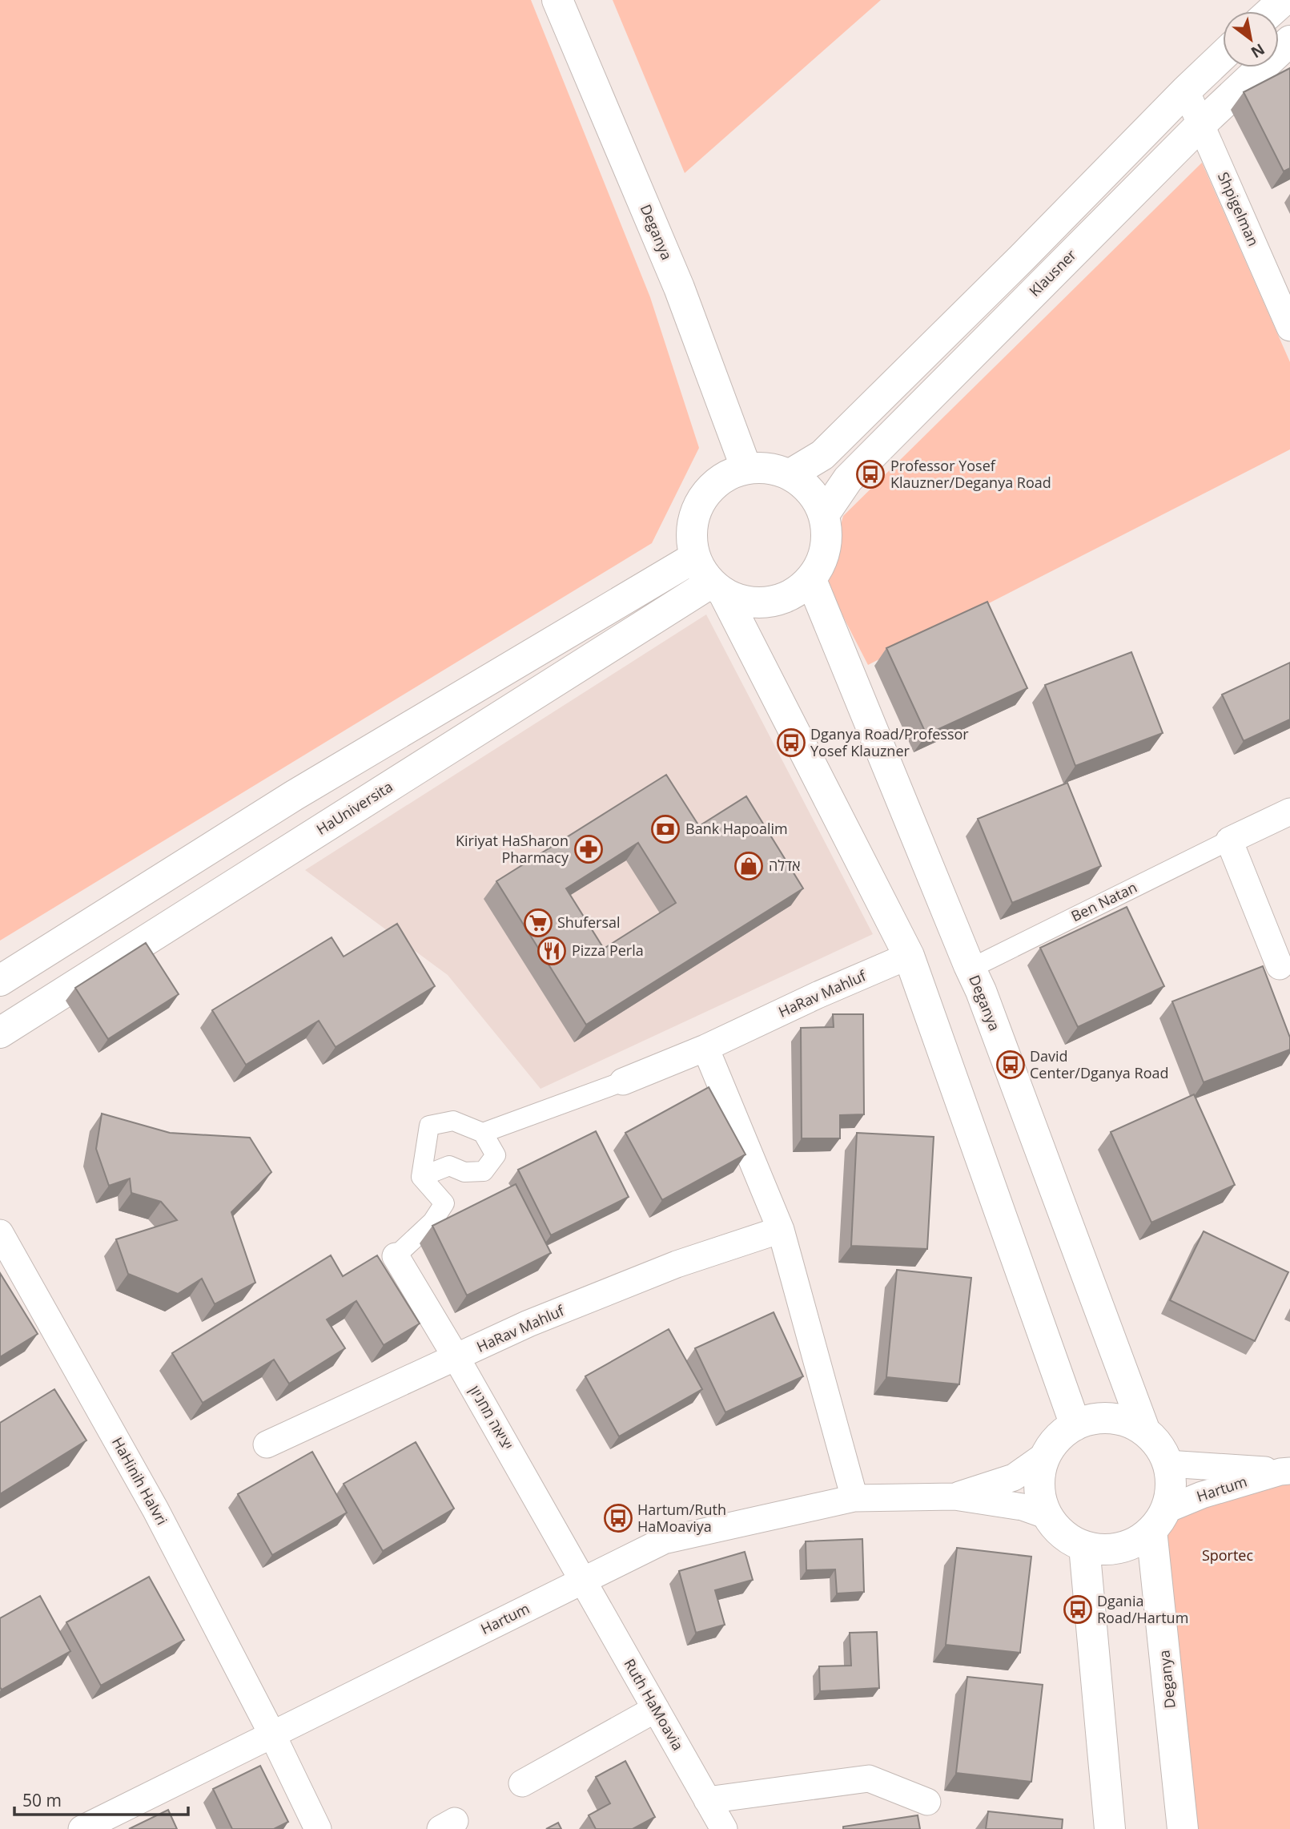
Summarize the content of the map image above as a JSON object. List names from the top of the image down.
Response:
{
  "streets": {
    "street": [
      "Shpigelman",
      "Deganya",
      "Klausner",
      "HaUniversita",
      "Ben Natan",
      "HaRav Mahluf",
      "יציאה מחניון",
      "HaHinih HaIvri",
      "Hartum",
      "Ruth HaMoavia"
    ]
  },
  "crossings": [
    ["Shpigelman", "Klausner"],
    ["Deganya", "Klausner"],
    ["Deganya", "HaUniversita"],
    ["Deganya", "Hartum"],
    ["Klausner", "HaUniversita"],
    ["HaRav Mahluf", "יציאה מחניון"],
    ["יציאה מחניון", "Hartum"],
    ["יציאה מחניון", "Ruth HaMoavia"],
    ["HaHinih HaIvri", "Hartum"],
    ["Hartum", "Ruth HaMoavia"]
  ],
  "parks": ["Sportec"],
  "places": {
    "bus stop": [
      "Professor Yosef Klauzner/Deganya Road",
      "Dganya Road/Professor Yosef Klauzner",
      "David Center/Dganya Road",
      "Hartum/Ruth HaMoaviya",
      "Dgania Road/Hartum"
    ],
    "bank": ["Bank Hapoalim"],
    "pharmacy": ["Kiriyat HaSharon Pharmacy"],
    "shop": ["אדלה"],
    "supermarket": ["Shufersal"],
    "restaurant": ["Pizza Perla"]
  },
  "scale_bar": "50 m",
  "north": "bottom right"
}
